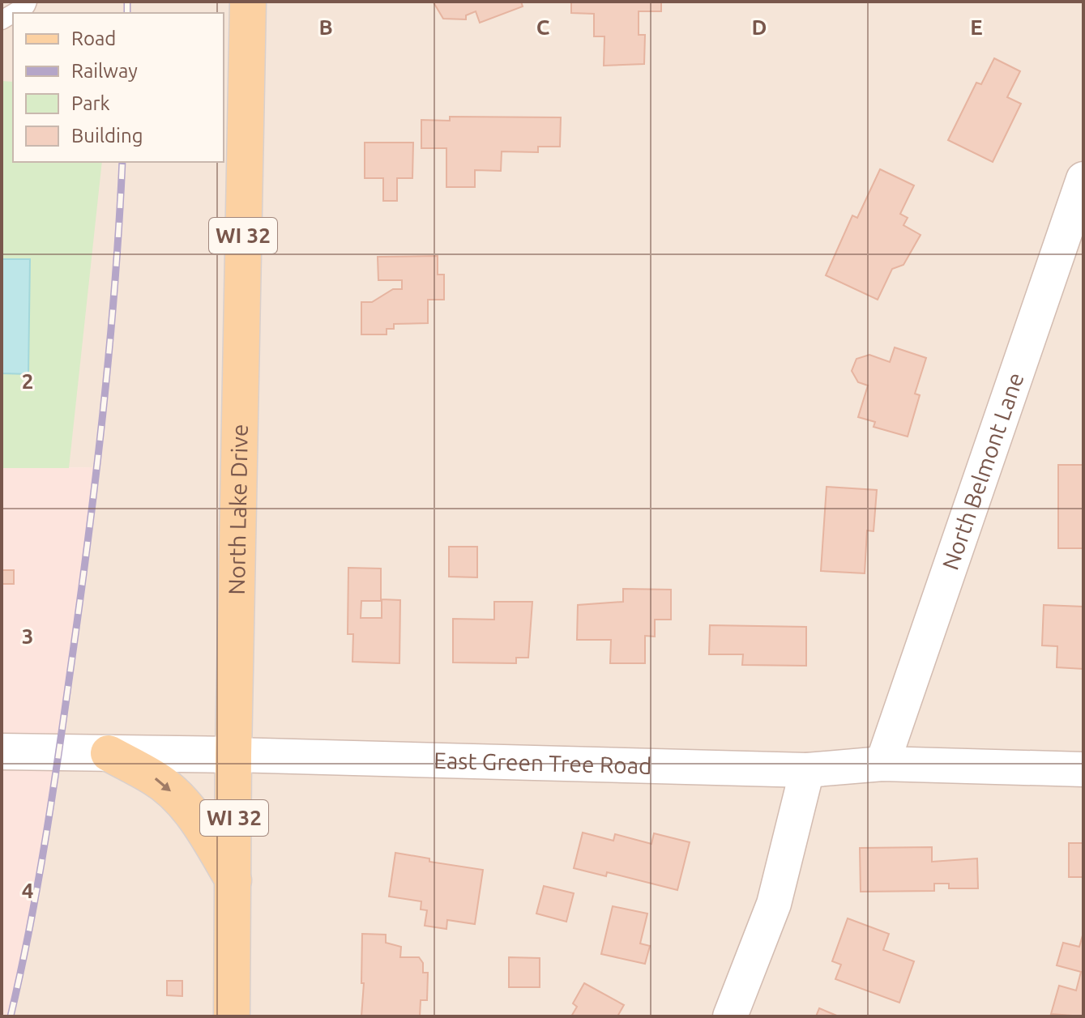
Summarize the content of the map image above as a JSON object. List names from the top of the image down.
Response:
{
  "streets": {
    "main road": ["WI 32", "North Lake Drive"],
    "street": ["North Belmont Lane", "East Green Tree Road"]
  },
  "crossings": [
    ["North Belmont Lane", "East Green Tree Road"],
    ["North Lake Drive", "East Green Tree Road"]
  ],
  "legend": [
    "Road",
    "Railway",
    "Park",
    "Building"
  ],
  "grid": {
    "columns": [
      "B",
      "C",
      "D",
      "E"
    ],
    "rows": ["2", "3", "4"]
  }
}
